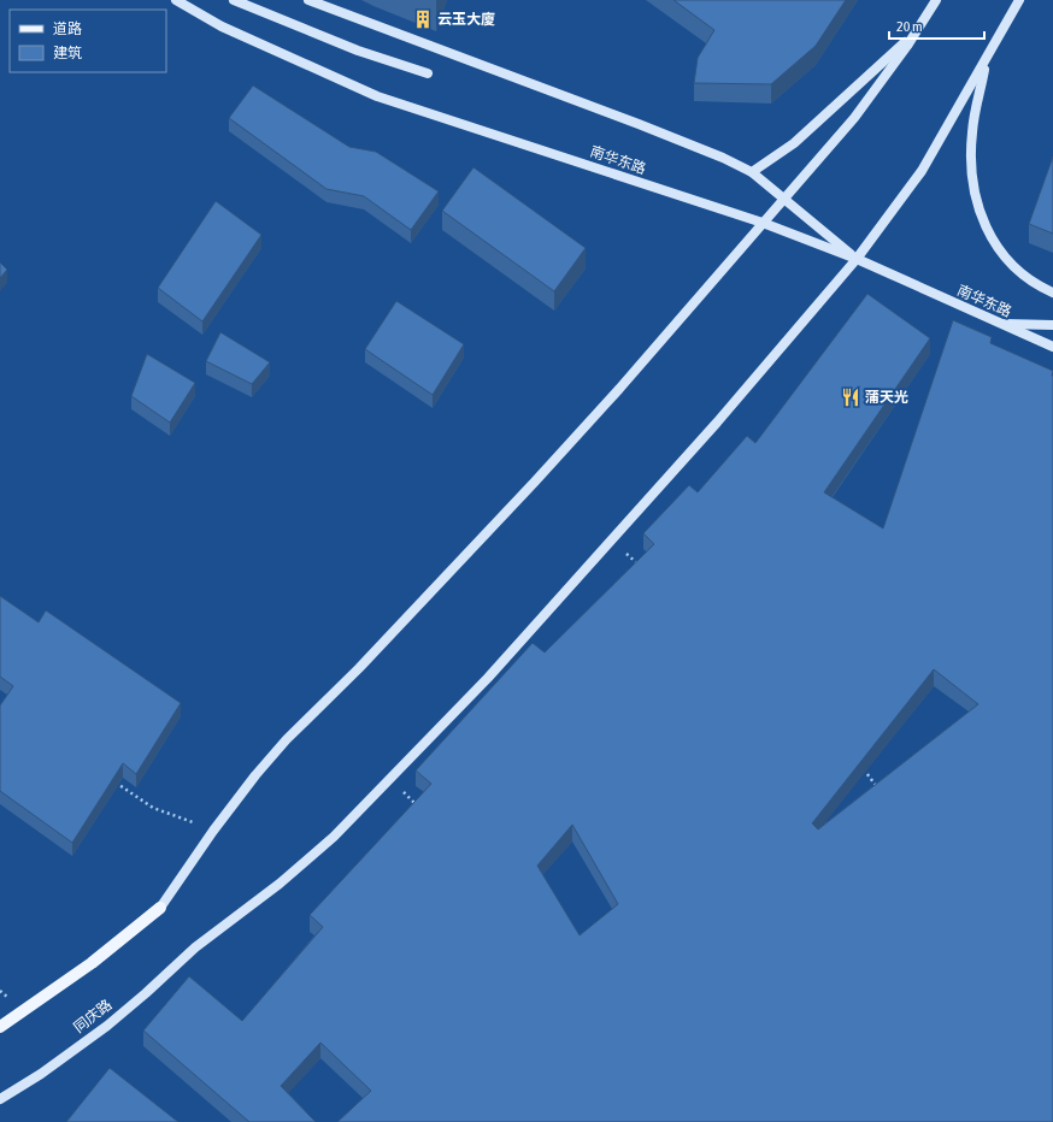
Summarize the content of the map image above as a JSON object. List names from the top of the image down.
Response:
{
  "streets": {
    "street": ["南华东路", "同庆路"]
  },
  "crossings": [
    ["南华东路", "同庆路"]
  ],
  "places": {
    "building": ["云玉大廈"],
    "restaurant": ["蒲天光"]
  },
  "legend": ["道路", "建筑"],
  "scale_bar": "20 m"
}
